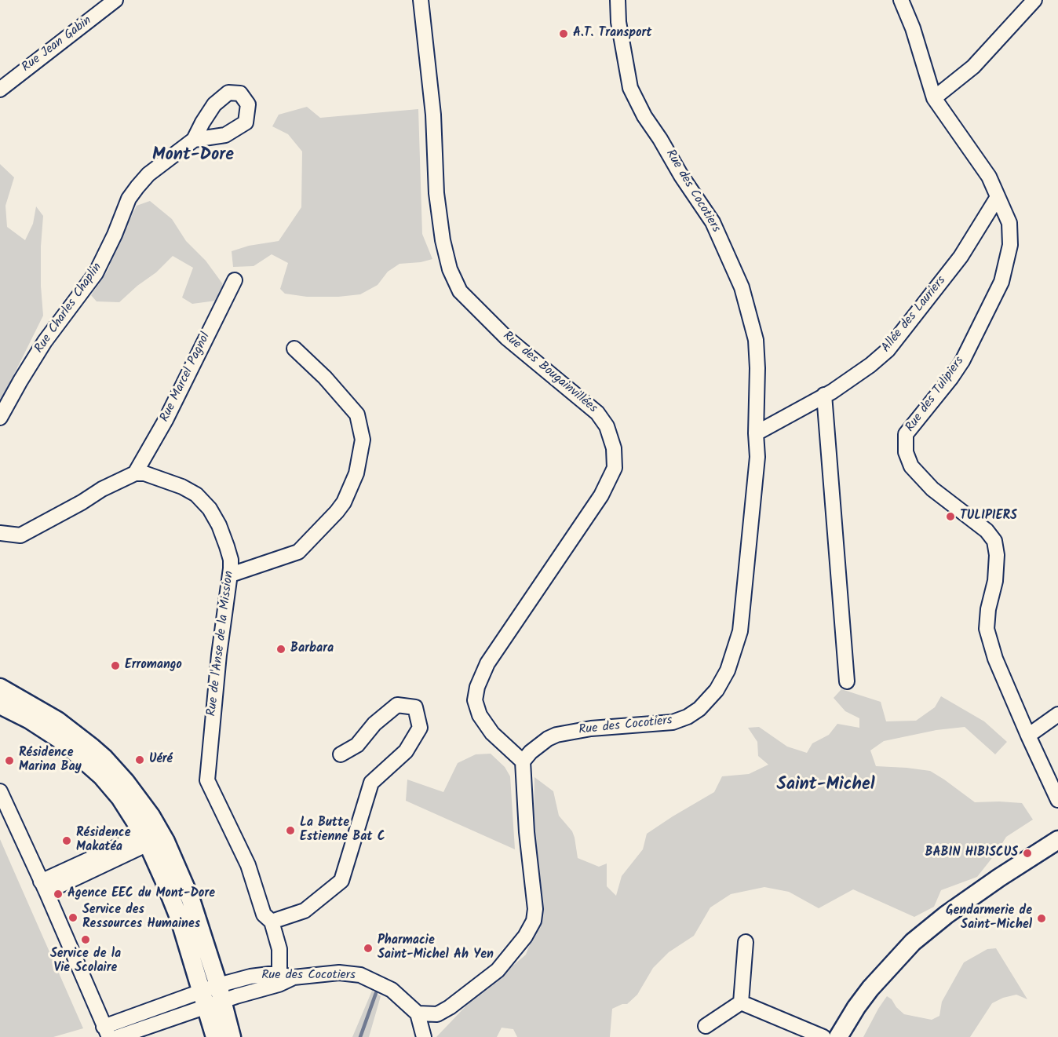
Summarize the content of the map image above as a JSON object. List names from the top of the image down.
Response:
{
  "streets": {
    "street": [
      "Rue Jean Gabin",
      "Rue des Cocotiers",
      "Rue Charles Chaplin",
      "Allée des Lauriers",
      "Rue des Bougainvillées",
      "Rue Marcel Pagnol",
      "Rue des Tulipiers",
      "Rue de l'Anse de la Mission"
    ]
  },
  "crossings": [
    ["Rue des Cocotiers", "Allée des Lauriers"],
    ["Rue des Cocotiers", "Rue des Bougainvillées"],
    ["Rue des Cocotiers", "Rue de l'Anse de la Mission"],
    ["Allée des Lauriers", "Rue des Tulipiers"],
    ["Rue Marcel Pagnol", "Rue de l'Anse de la Mission"]
  ],
  "districts": ["Mont-Dore", "Saint-Michel"],
  "places": [
    "A.T. Transport",
    "TULIPIERS",
    "Barbara",
    "Erromango",
    "Uéré",
    "Résidence Marina Bay",
    "La Butte Estienne Bat C",
    "Résidence Makatéa",
    "BABIN HIBISCUS",
    "Agence EEC du Mont-Dore",
    "Service des Ressources Humaines",
    "Gendarmerie de Saint-Michel",
    "Service de la Vie Scolaire",
    "Pharmacie Saint-Michel Ah Yen"
  ]
}
